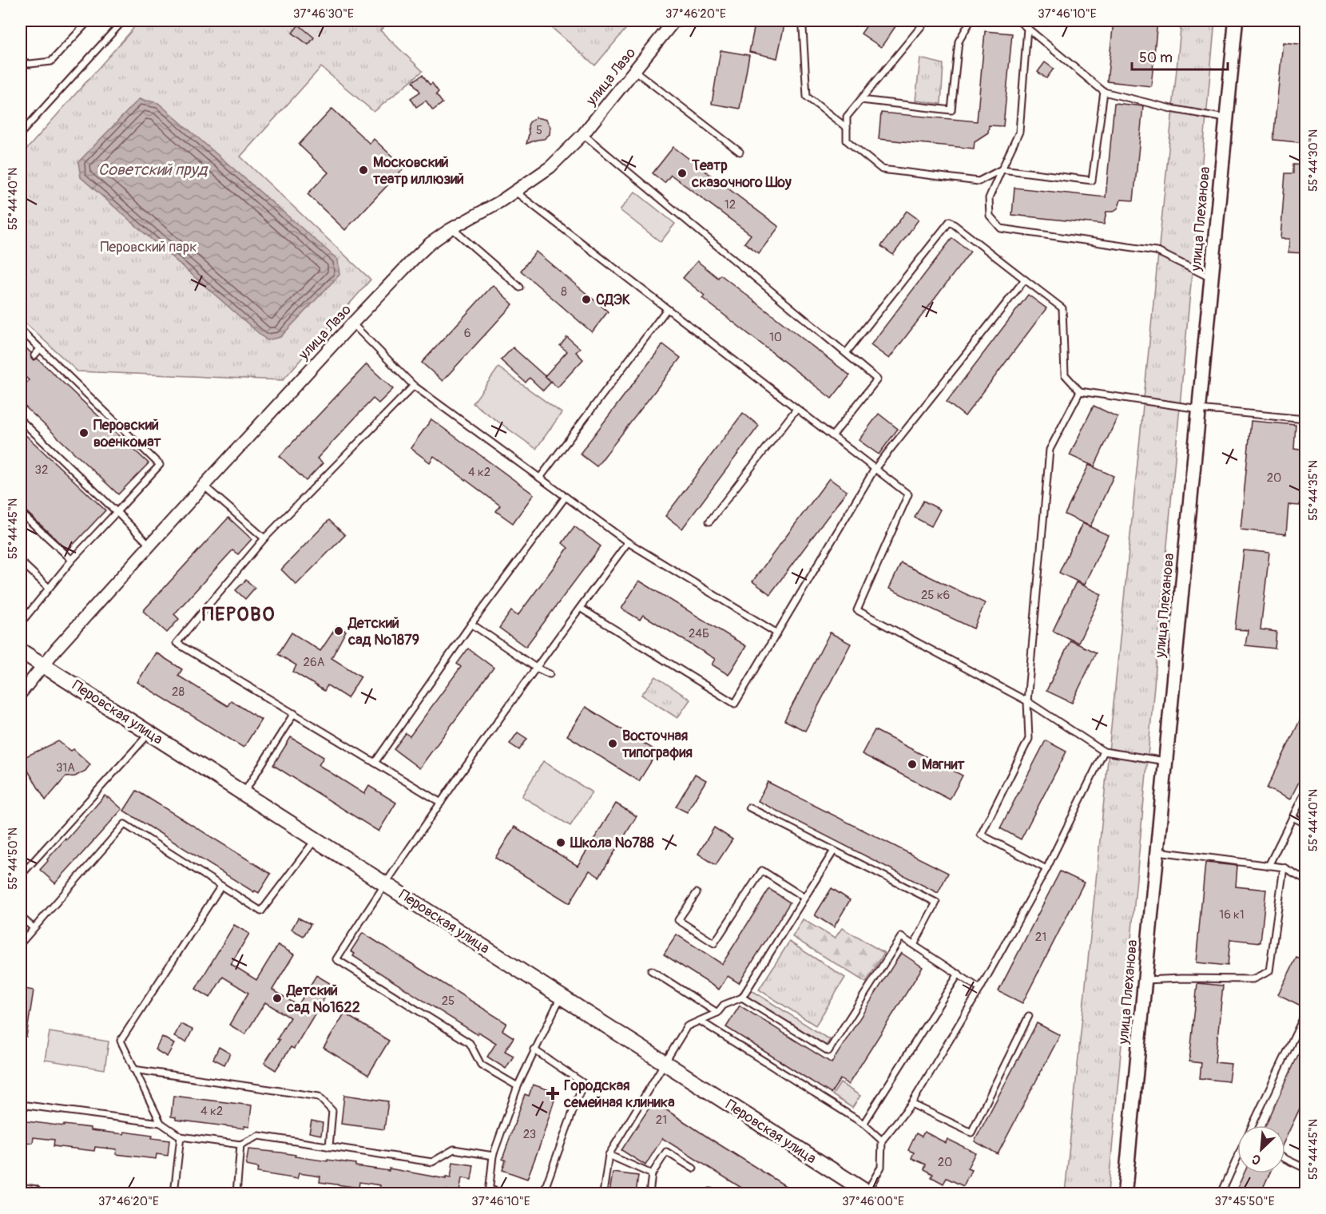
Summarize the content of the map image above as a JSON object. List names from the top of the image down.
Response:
{
  "streets": {
    "main road": ["Перовская улица"],
    "street": ["улица Лазо", "улица Плеханова"]
  },
  "crossings": [
    ["улица Лазо", "Перовская улица"]
  ],
  "districts": ["ПЕРОВО"],
  "water": ["Советский пруд"],
  "parks": ["Перовский парк"],
  "places": {
    "other": [
      "Московский театр иллюзий",
      "Театр сказочного Шоу",
      "СДЭК",
      "Перовский военкомат",
      "Детский сад №1879",
      "Восточная типография",
      "Магнит",
      "Школа №788",
      "Детский сад №1622"
    ],
    "health": ["Городская семейная клиника"]
  },
  "house_numbers": [
    "5",
    "12",
    "8",
    "6",
    "10",
    "32",
    "4 к2",
    "20",
    "25 к6",
    "24Б",
    "26А",
    "28",
    "31А",
    "16 к1",
    "21",
    "25",
    "4 к2",
    "21",
    "23",
    "20"
  ],
  "scale_bar": "50 m",
  "north": "bottom left",
  "coordinates": [
    "37°46'30\"E",
    "37°46'20\"E",
    "37°46'10\"E",
    "55°44'30\"N",
    "55°44'40\"N",
    "55°44'35\"N",
    "55°44'45\"N",
    "55°44'50\"N",
    "37°46'00\"E",
    "37°45'50\"E"
  ]
}
